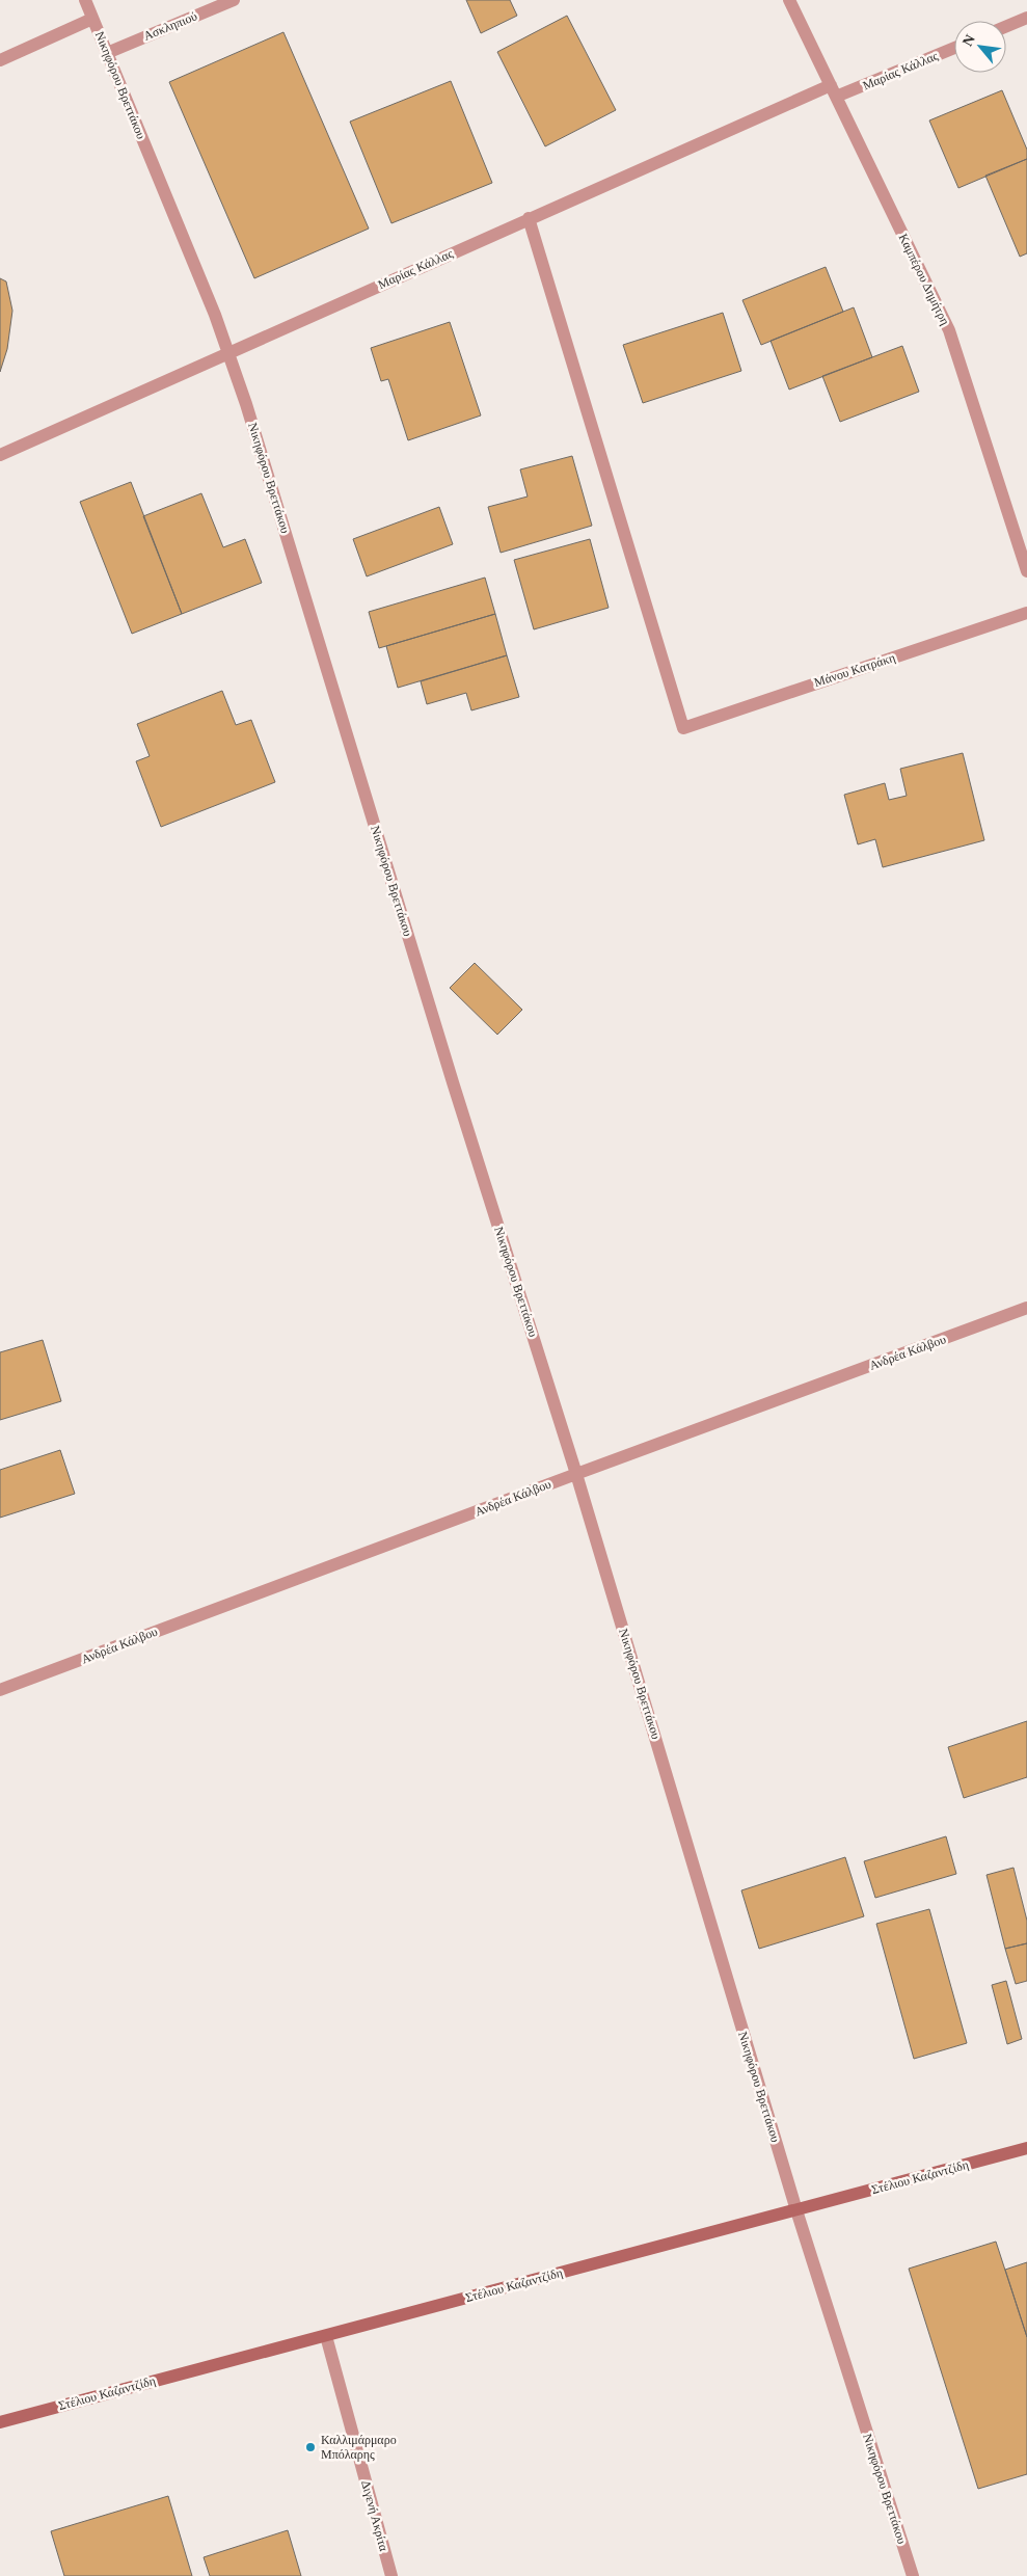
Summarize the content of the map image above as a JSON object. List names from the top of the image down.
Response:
{
  "streets": {
    "main road": ["Στέλιου Καζαντζίδη"],
    "street": [
      "Ασκληπιού",
      "Μαρίας Κάλλας",
      "Νικηφόρου Βρεττάκου",
      "Καμπέρου Δημήτρη",
      "Μάνου Κατράκη",
      "Ανδρέα Κάλβου",
      "Διγενή Ακρίτα"
    ]
  },
  "crossings": [
    ["Ασκληπιού", "Νικηφόρου Βρεττάκου"],
    ["Μαρίας Κάλλας", "Νικηφόρου Βρεττάκου"],
    ["Μαρίας Κάλλας", "Καμπέρου Δημήτρη"],
    ["Μαρίας Κάλλας", "Μάνου Κατράκη"],
    ["Νικηφόρου Βρεττάκου", "Ανδρέα Κάλβου"],
    ["Νικηφόρου Βρεττάκου", "Στέλιου Καζαντζίδη"],
    ["Στέλιου Καζαντζίδη", "Διγενή Ακρίτα"]
  ],
  "places": ["Καλλιμάρμαρο Μπόλαρης"],
  "north": "top left"
}
